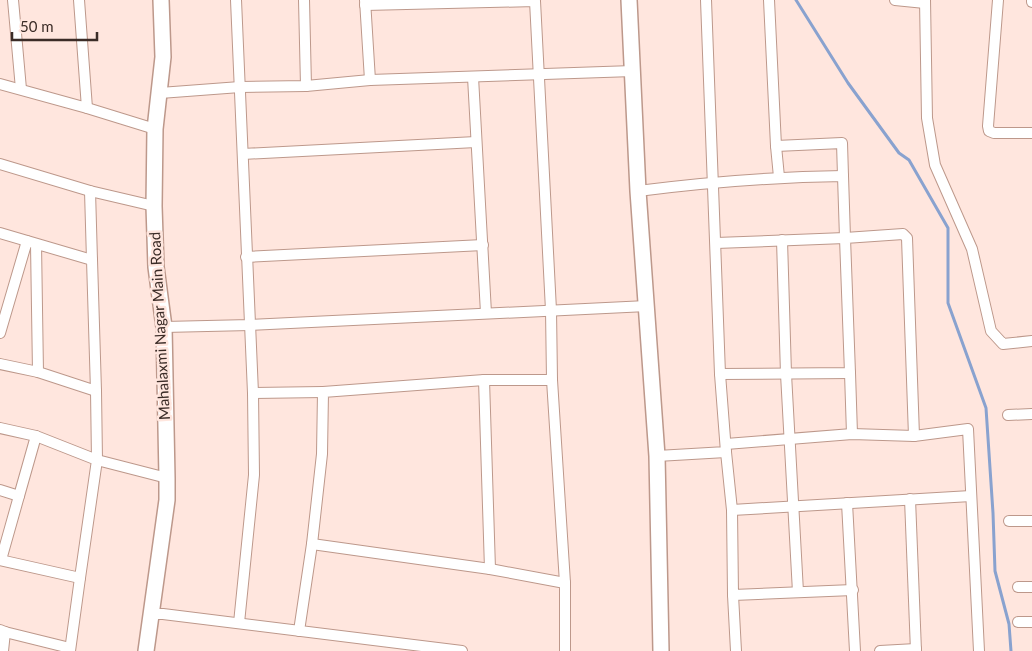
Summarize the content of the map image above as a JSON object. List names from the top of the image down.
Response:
{
  "streets": {
    "street": ["Mahalaxmi Nagar Main Road"]
  },
  "scale_bar": "50 m"
}
